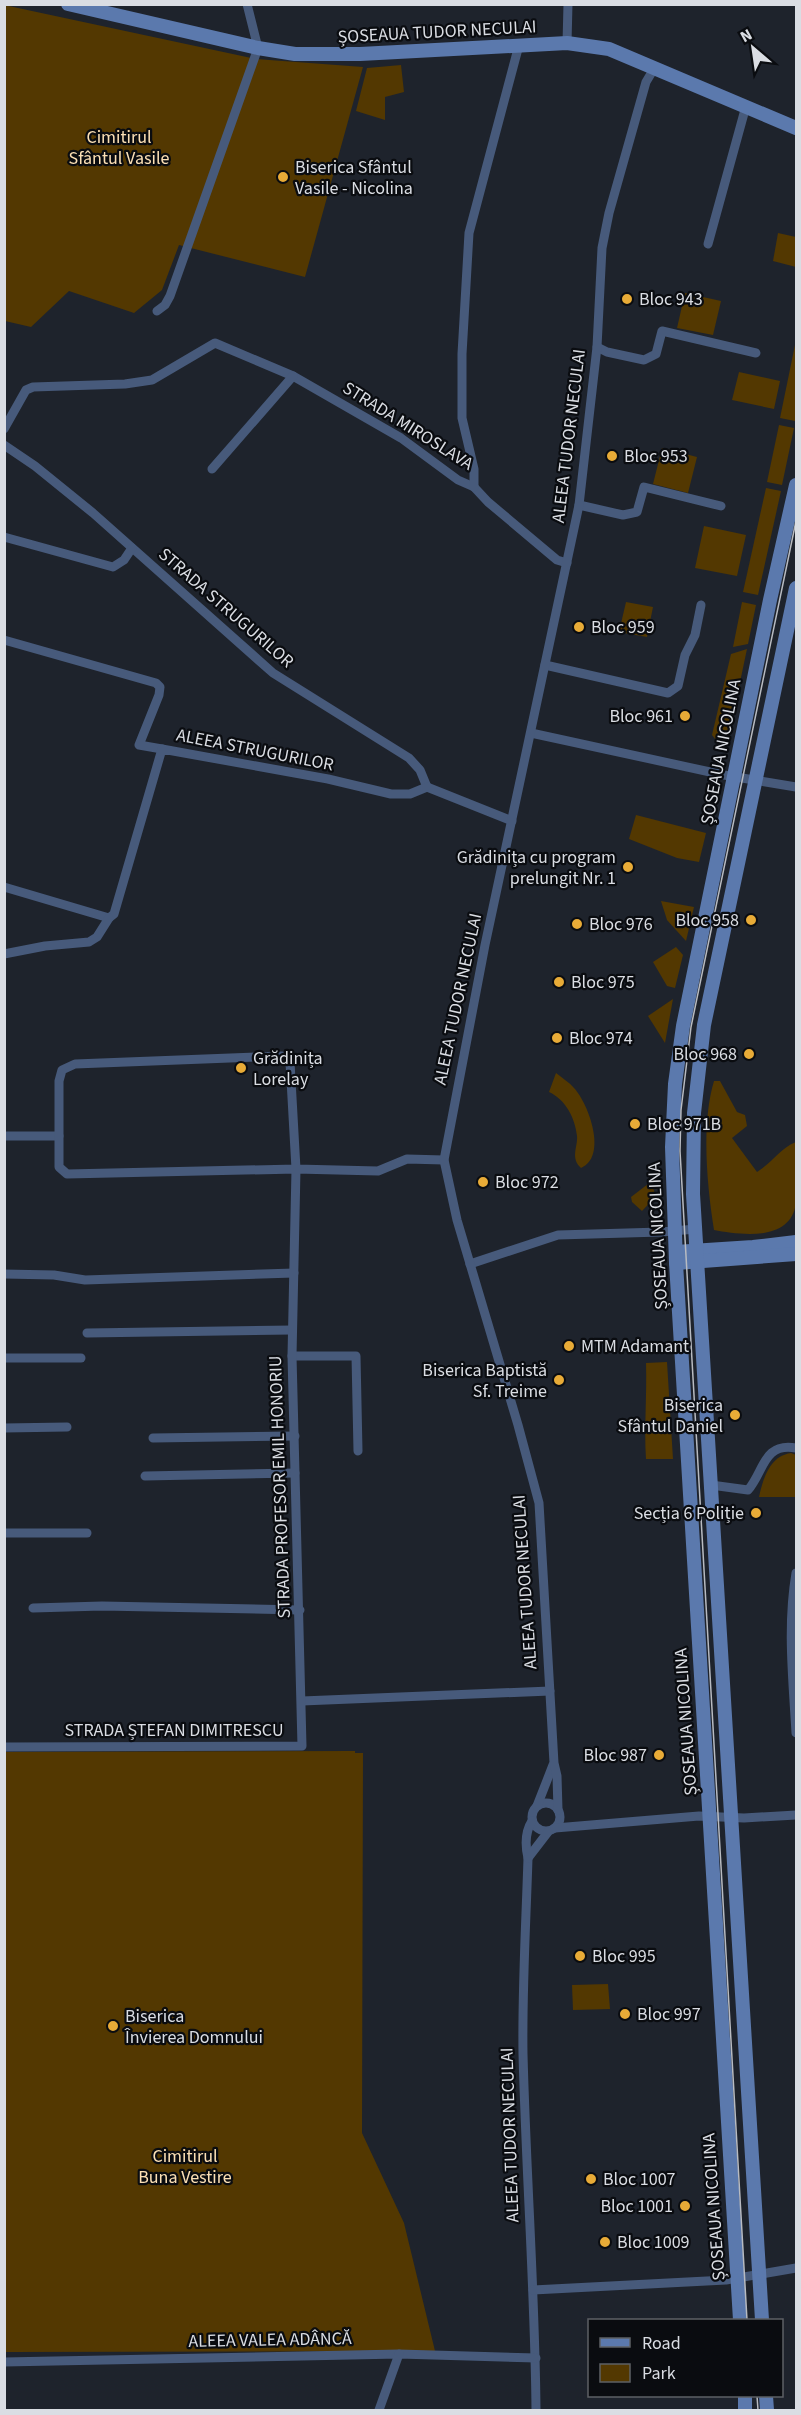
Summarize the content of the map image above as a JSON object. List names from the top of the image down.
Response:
{
  "streets": {
    "main road": ["ȘOSEAUA TUDOR NECULAI", "ȘOSEAUA NICOLINA"],
    "street": [
      "STRADA MIROSLAVA",
      "ALEEA TUDOR NECULAI",
      "STRADA STRUGURILOR",
      "ALEEA STRUGURILOR",
      "STRADA PROFESOR EMIL HONORIU",
      "STRADA ȘTEFAN DIMITRESCU",
      "ALEEA VALEA ADÂNCĂ"
    ]
  },
  "crossings": [
    ["ȘOSEAUA TUDOR NECULAI", "ALEEA TUDOR NECULAI"],
    ["STRADA MIROSLAVA", "ALEEA TUDOR NECULAI"],
    ["ALEEA TUDOR NECULAI", "STRADA ȘTEFAN DIMITRESCU"],
    ["ALEEA TUDOR NECULAI", "ALEEA VALEA ADÂNCĂ"],
    ["STRADA STRUGURILOR", "ALEEA STRUGURILOR"],
    ["STRADA PROFESOR EMIL HONORIU", "STRADA ȘTEFAN DIMITRESCU"]
  ],
  "parks": ["Cimitirul Sfântul Vasile", "Cimitirul Buna Vestire"],
  "places": [
    "Biserica Sfântul Vasile - Nicolina",
    "Bloc 943",
    "Bloc 953",
    "Bloc 959",
    "Bloc 961",
    "Grădinița cu program prelungit Nr. 1",
    "Bloc 958",
    "Bloc 976",
    "Bloc 975",
    "Bloc 974",
    "Bloc 968",
    "Grădinița Lorelay",
    "Bloc 971B",
    "Bloc 972",
    "MTM Adamant",
    "Biserica Baptistă Sf. Treime",
    "Biserica Sfântul Daniel",
    "Secția 6 Poliție",
    "Bloc 987",
    "Bloc 995",
    "Bloc 997",
    "Biserica Învierea Domnului",
    "Bloc 1007",
    "Bloc 1001",
    "Bloc 1009"
  ],
  "legend": ["Road", "Park"],
  "north": "top left"
}
